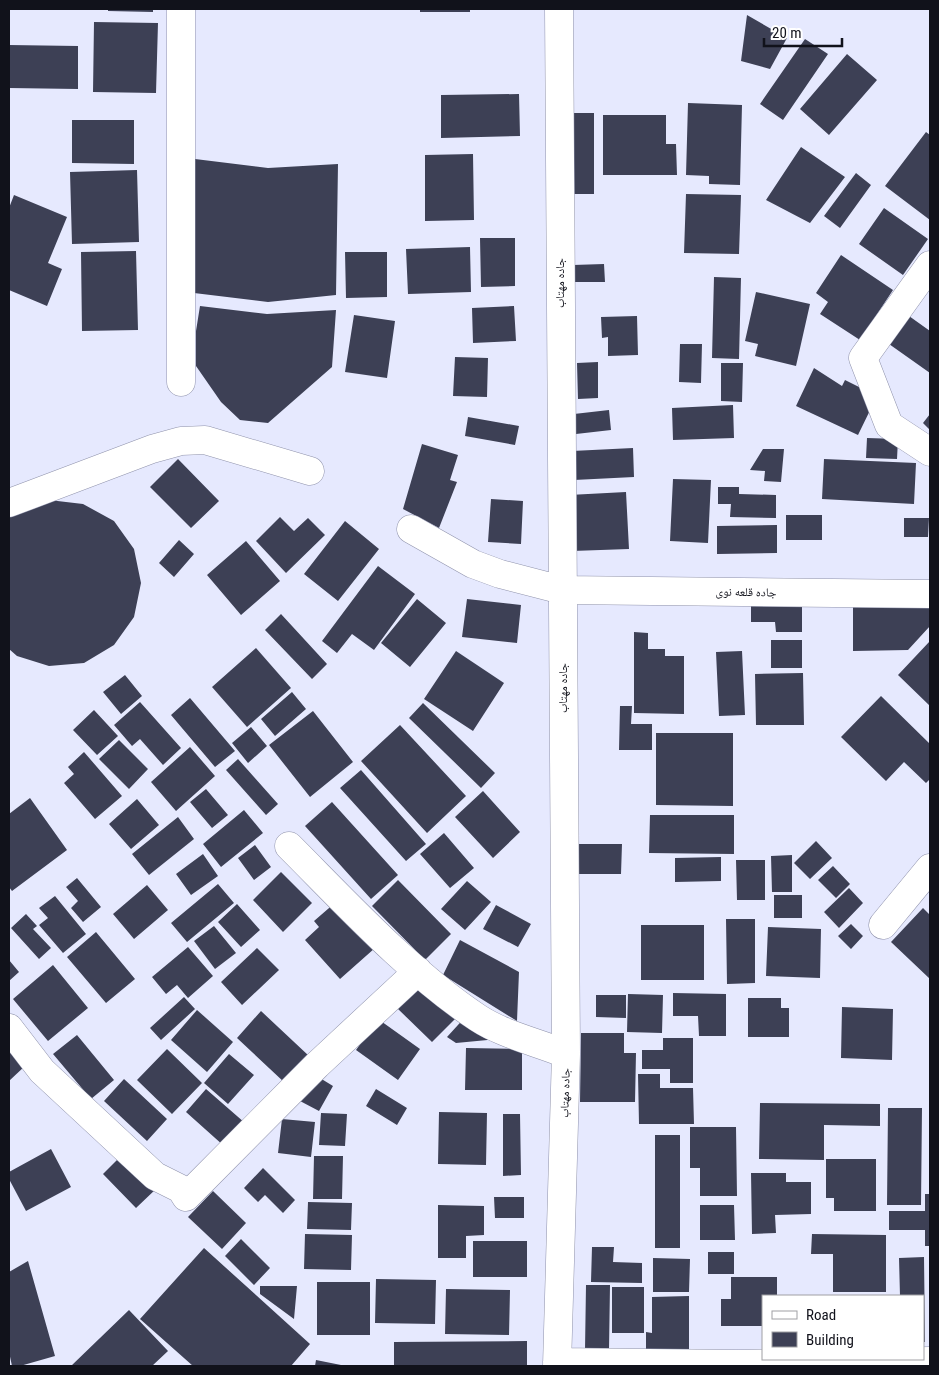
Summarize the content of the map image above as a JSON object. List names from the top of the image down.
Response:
{
  "streets": {
    "street": ["جاده مهتاب", "جاده قلعه نوی"]
  },
  "crossings": [
    ["جاده مهتاب", "جاده قلعه نوی"]
  ],
  "legend": ["Road", "Building"],
  "scale_bar": "20 m"
}
